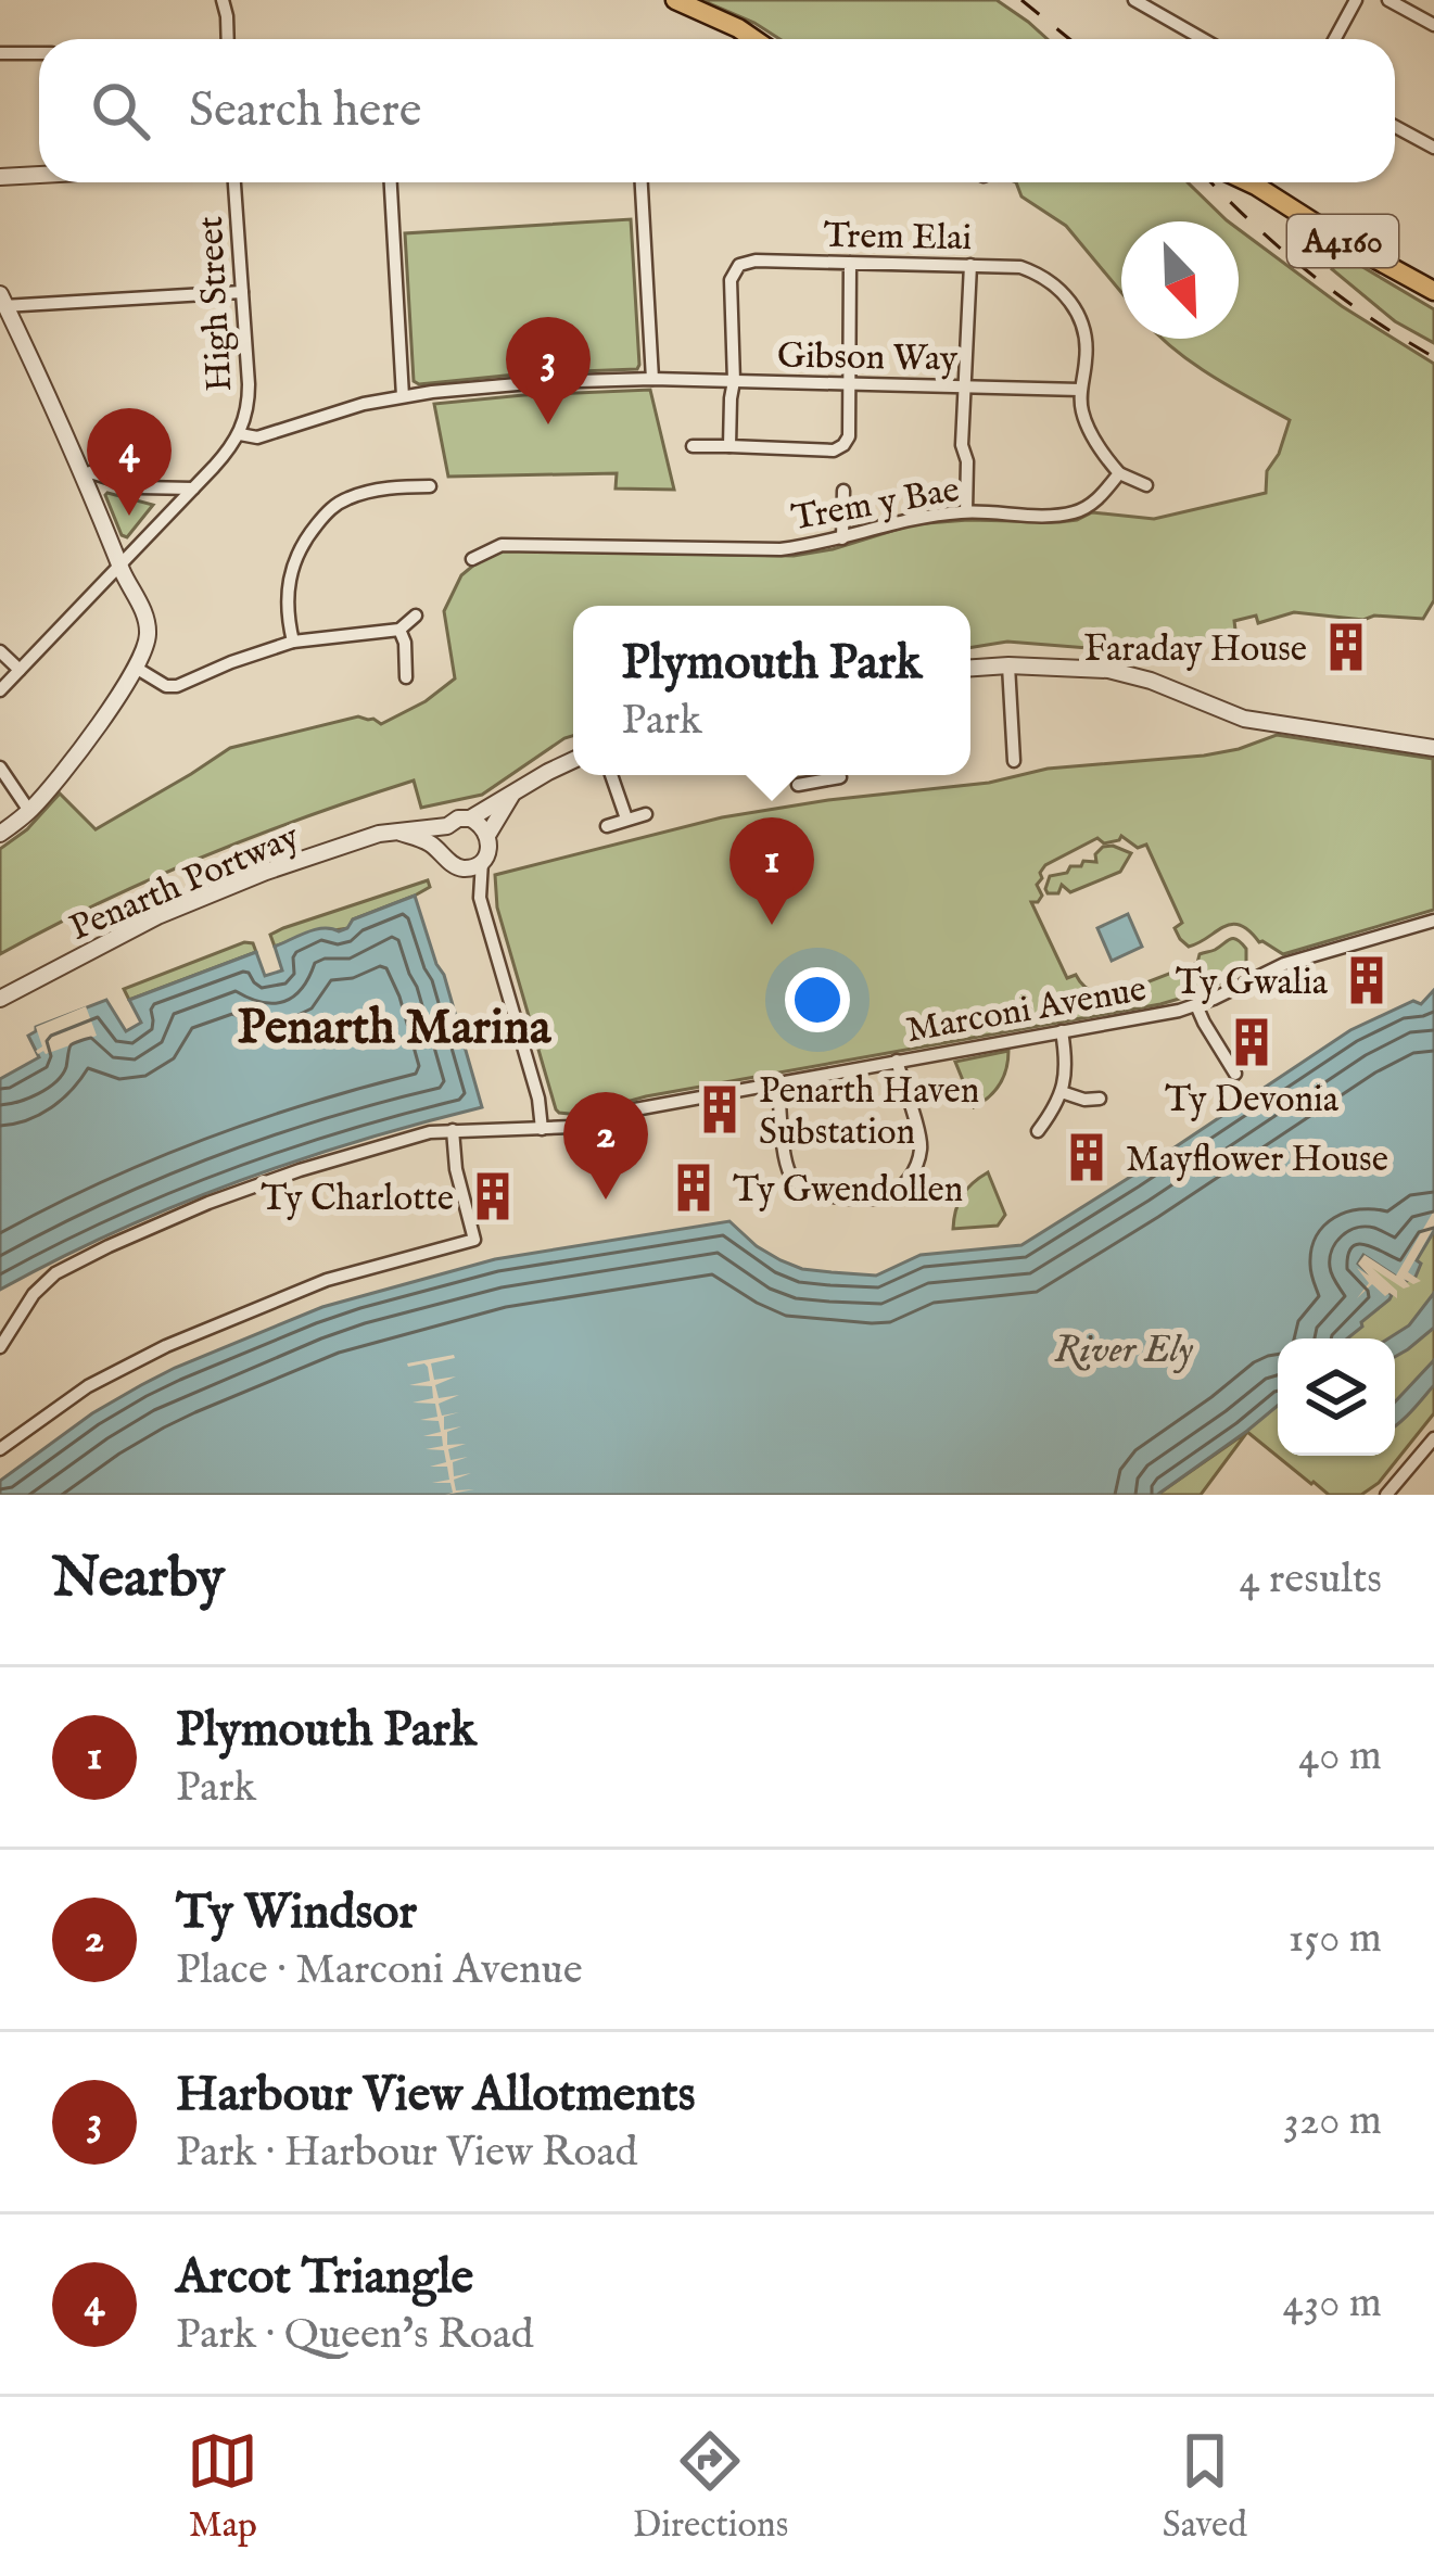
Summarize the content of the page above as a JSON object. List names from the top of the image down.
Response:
{
  "streets": {
    "main road": ["A4160"],
    "street": [
      "Trem Elai",
      "High Street",
      "Gibson Way",
      "Trem y Bae",
      "Penarth Portway",
      "Marconi Avenue"
    ]
  },
  "crossings": [
    ["Trem Elai", "Gibson Way"],
    ["High Street", "Gibson Way"]
  ],
  "districts": ["Penarth Marina"],
  "water": ["River Ely"],
  "places": {
    "building": [
      "Faraday House",
      "Ty Gwalia",
      "Ty Devonia",
      "Penarth Haven Substation",
      "Mayflower House",
      "Ty Gwendollen",
      "Ty Charlotte"
    ]
  },
  "north": "bottom right",
  "page": {
    "search": "Search here",
    "pins": [
      "3",
      "4",
      "1",
      "2"
    ],
    "popup": ["Plymouth Park", "Park"],
    "heading": ["Nearby", "4 results"],
    "list": [
      {
        "mark": "1",
        "name": "Plymouth Park",
        "note": "Park",
        "value": "40 m"
      },
      {
        "mark": "2",
        "name": "Ty Windsor",
        "note": "Place · Marconi Avenue",
        "value": "150 m"
      },
      {
        "mark": "3",
        "name": "Harbour View Allotments",
        "note": "Park · Harbour View Road",
        "value": "320 m"
      },
      {
        "mark": "4",
        "name": "Arcot Triangle",
        "note": "Park · Queen's Road",
        "value": "430 m"
      }
    ],
    "nav": ["Map", "Directions", "Saved"]
  }
}
